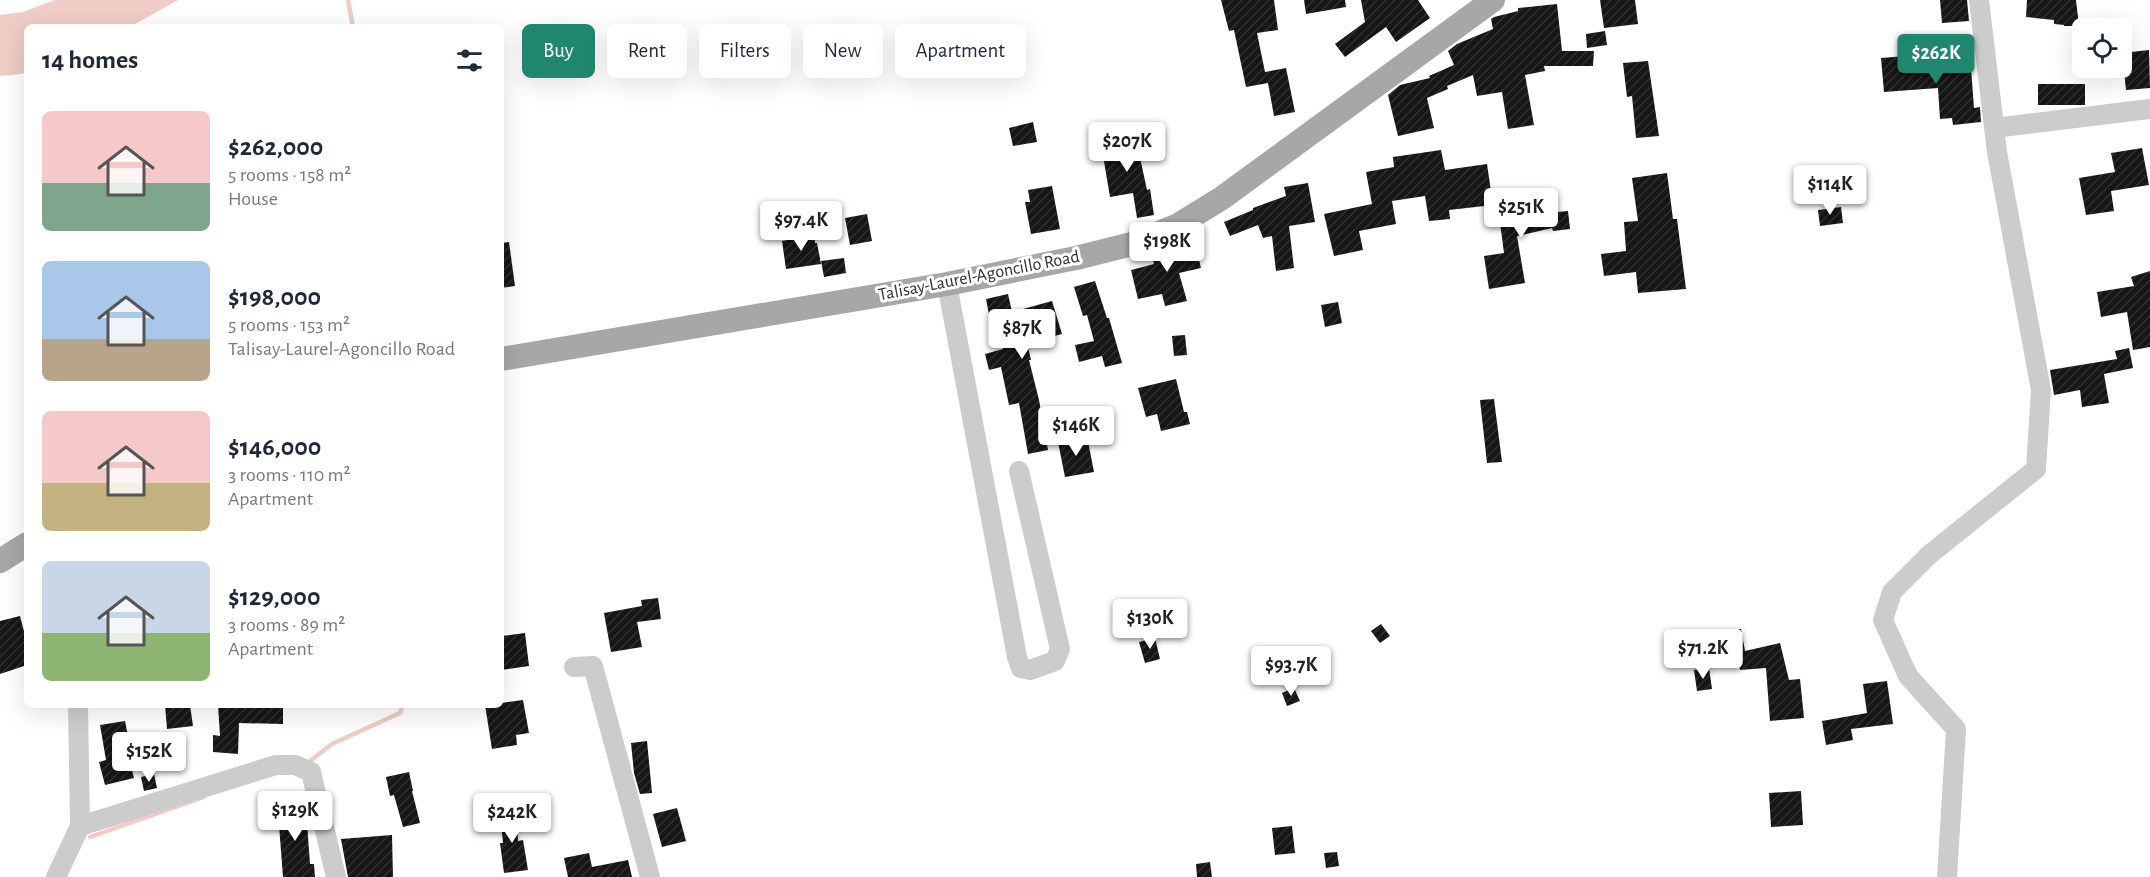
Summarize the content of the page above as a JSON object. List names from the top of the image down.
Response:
{
  "streets": {
    "main road": ["Talisay-Laurel-Agoncillo Road"]
  },
  "page": {
    "chip": [
      "Buy",
      "Rent",
      "Filters",
      "New",
      "Apartment"
    ],
    "heading": "14 homes",
    "price": [
      "$262K",
      "$207K",
      "$114K",
      "$251K",
      "$97.4K",
      "$198K",
      "$87K",
      "$146K",
      "$130K",
      "$71.2K",
      "$93.7K",
      "$152K",
      "$129K",
      "$242K"
    ],
    "list": [
      {
        "name": "$262,000",
        "note": "5 rooms · 158 m² · House"
      },
      {
        "name": "$198,000",
        "note": "5 rooms · 153 m² · Talisay-Laurel-Agoncillo Road"
      },
      {
        "name": "$146,000",
        "note": "3 rooms · 110 m² · Apartment"
      },
      {
        "name": "$129,000",
        "note": "3 rooms · 89 m² · Apartment"
      }
    ]
  }
}
